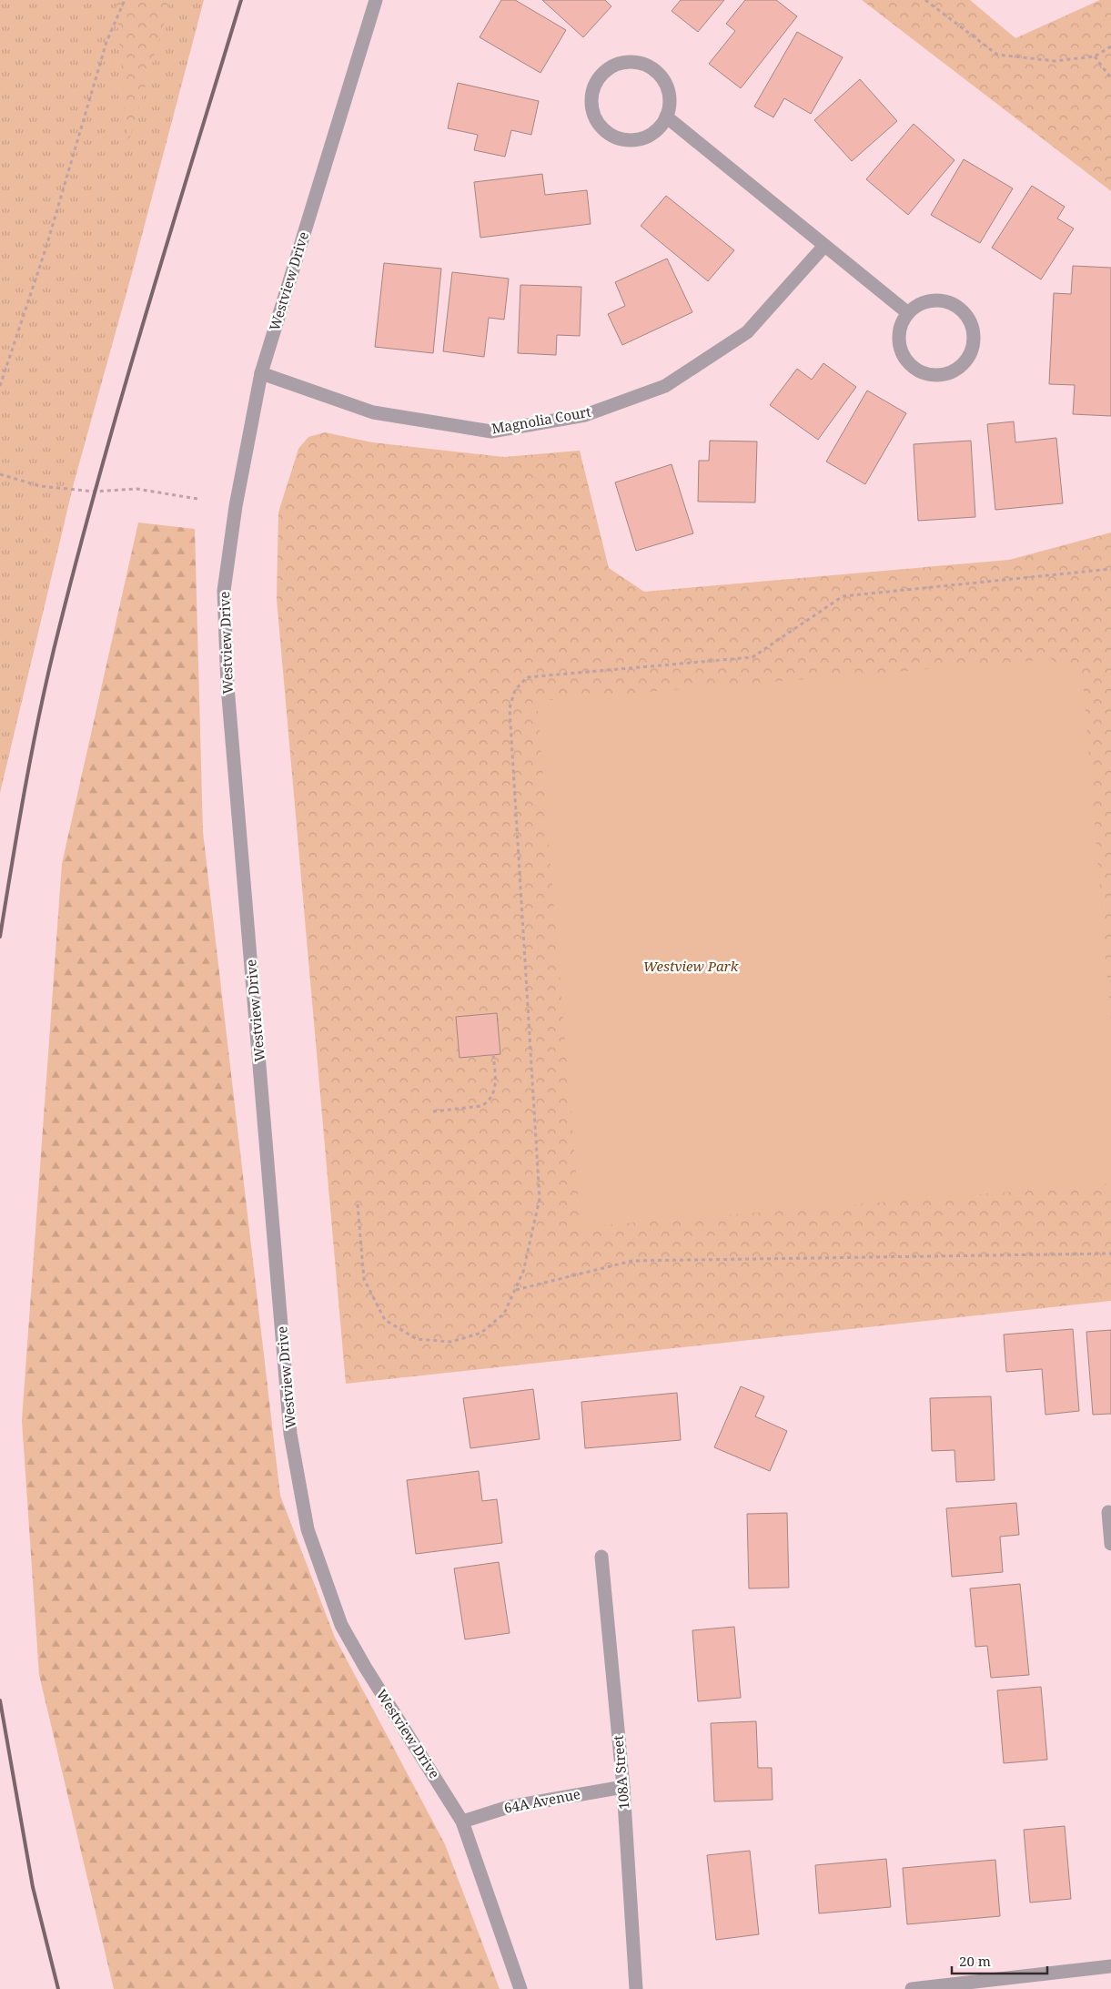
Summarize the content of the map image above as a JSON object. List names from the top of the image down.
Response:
{
  "streets": {
    "street": [
      "Westview Drive",
      "Magnolia Court",
      "108A Street",
      "64A Avenue"
    ]
  },
  "crossings": [
    ["Westview Drive", "Magnolia Court"],
    ["Westview Drive", "64A Avenue"],
    ["108A Street", "64A Avenue"]
  ],
  "parks": ["Westview Park"],
  "scale_bar": "20 m"
}
